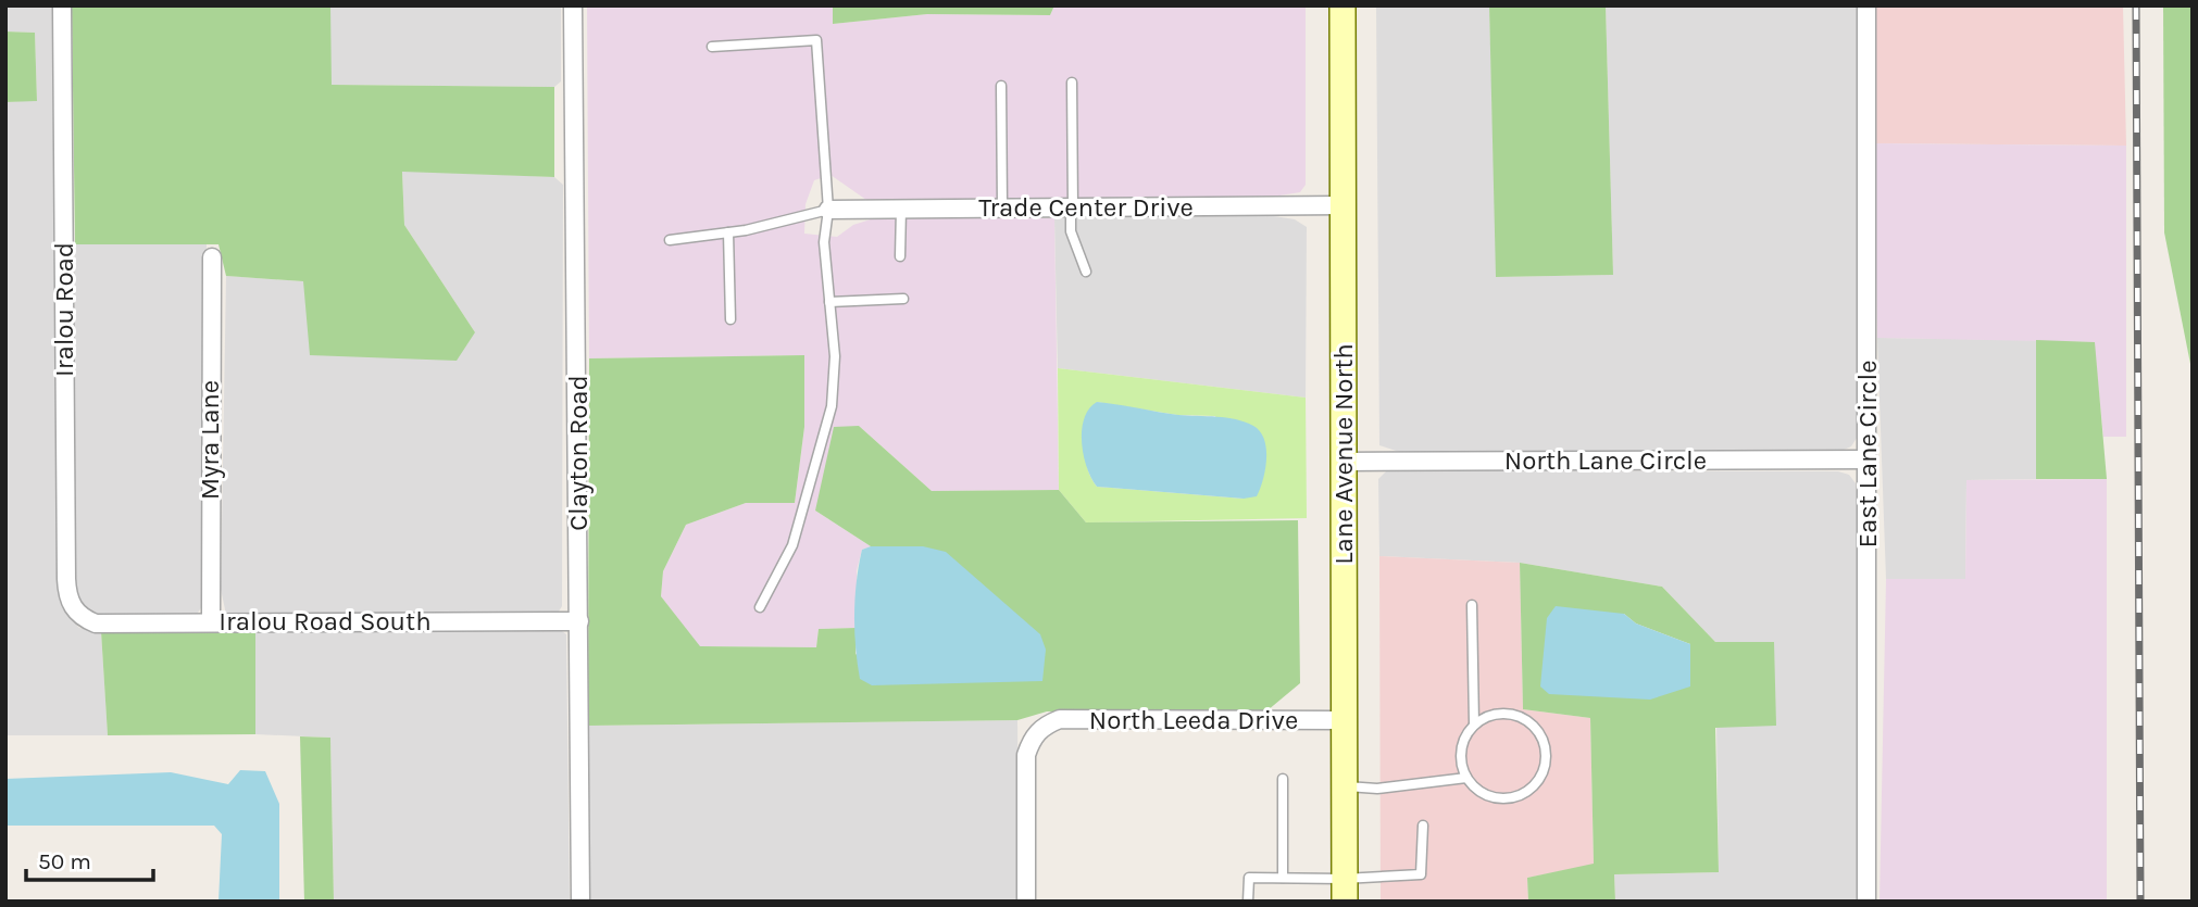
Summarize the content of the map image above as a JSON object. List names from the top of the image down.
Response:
{
  "streets": {
    "main road": ["Lane Avenue North"],
    "street": [
      "Trade Center Drive",
      "Iralou Road",
      "Myra Lane",
      "Clayton Road",
      "East Lane Circle",
      "North Lane Circle",
      "Iralou Road South",
      "North Leeda Drive"
    ]
  },
  "crossings": [
    ["Trade Center Drive", "Lane Avenue North"],
    ["Iralou Road", "Iralou Road South"],
    ["Myra Lane", "Iralou Road South"],
    ["Clayton Road", "Iralou Road South"],
    ["Lane Avenue North", "North Lane Circle"],
    ["Lane Avenue North", "North Leeda Drive"],
    ["East Lane Circle", "North Lane Circle"]
  ],
  "scale_bar": "50 m"
}
